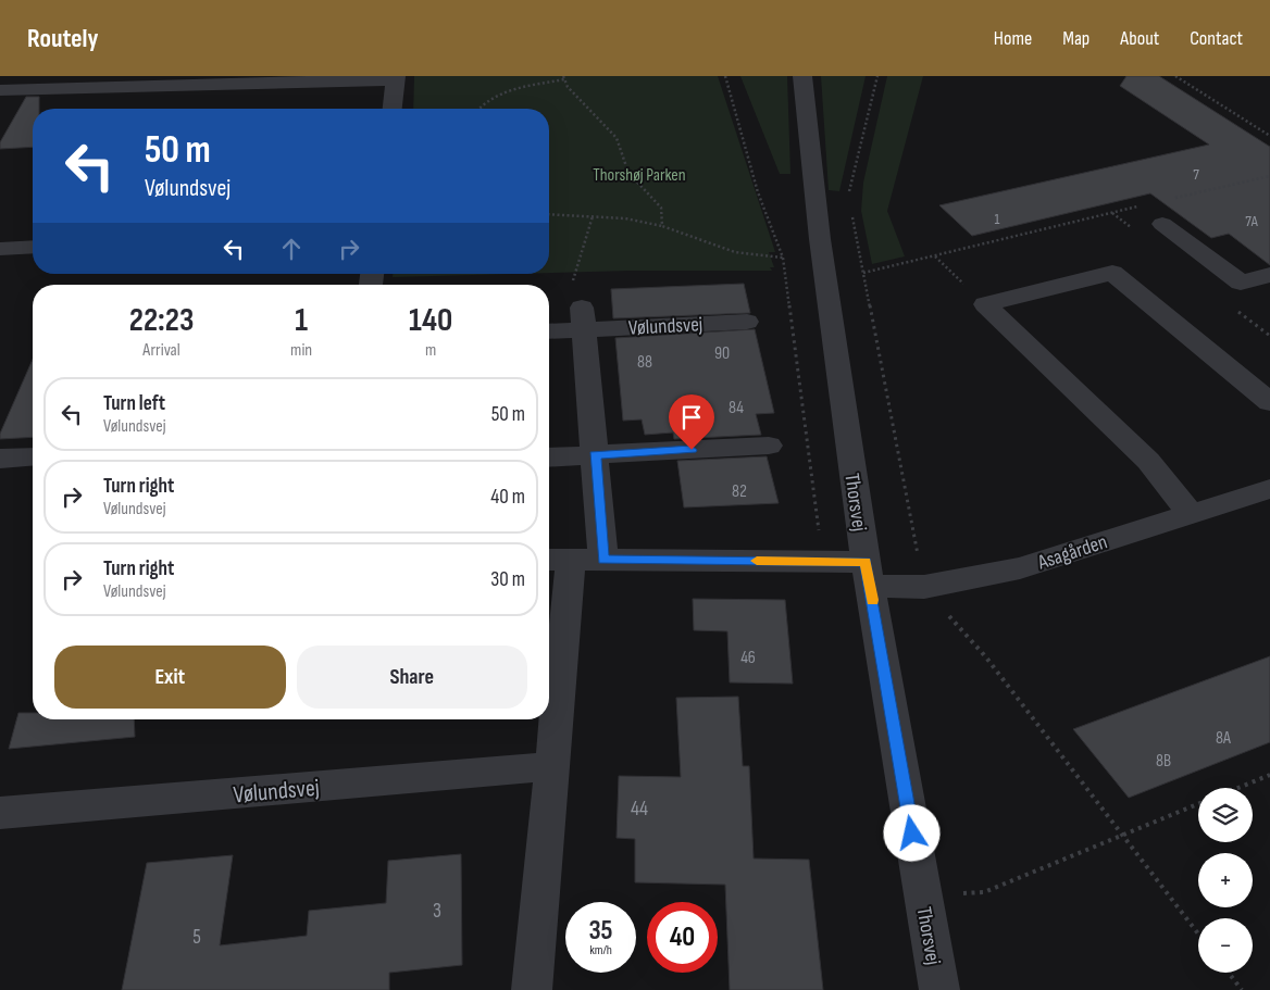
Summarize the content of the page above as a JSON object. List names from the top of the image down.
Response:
{
  "streets": {
    "street": ["Vølundsvej", "Thorsvej", "Asagården"]
  },
  "crossings": [
    ["Thorsvej", "Asagården"]
  ],
  "parks": ["Thorshøj Parken"],
  "house_numbers": [
    "7",
    "1",
    "7A",
    "90",
    "88",
    "84",
    "82",
    "46",
    "8A",
    "8B",
    "44",
    "3",
    "5"
  ],
  "page": {
    "header": "Routely",
    "nav": [
      "Home",
      "Map",
      "About",
      "Contact"
    ],
    "turn": ["50 m", "Vølundsvej"],
    "eta": [
      "22:23",
      "Arrival",
      "1",
      "min",
      "140",
      "m"
    ],
    "list": [
      {
        "name": "Turn left",
        "note": "Vølundsvej",
        "value": "50 m"
      },
      {
        "name": "Turn right",
        "note": "Vølundsvej",
        "value": "40 m"
      },
      {
        "name": "Turn right",
        "note": "Vølundsvej",
        "value": "30 m"
      }
    ],
    "buttons": ["Exit", "Share"],
    "map_buttons": ["+", "−"],
    "speed": "35 km/h",
    "limit": "40"
  }
}
